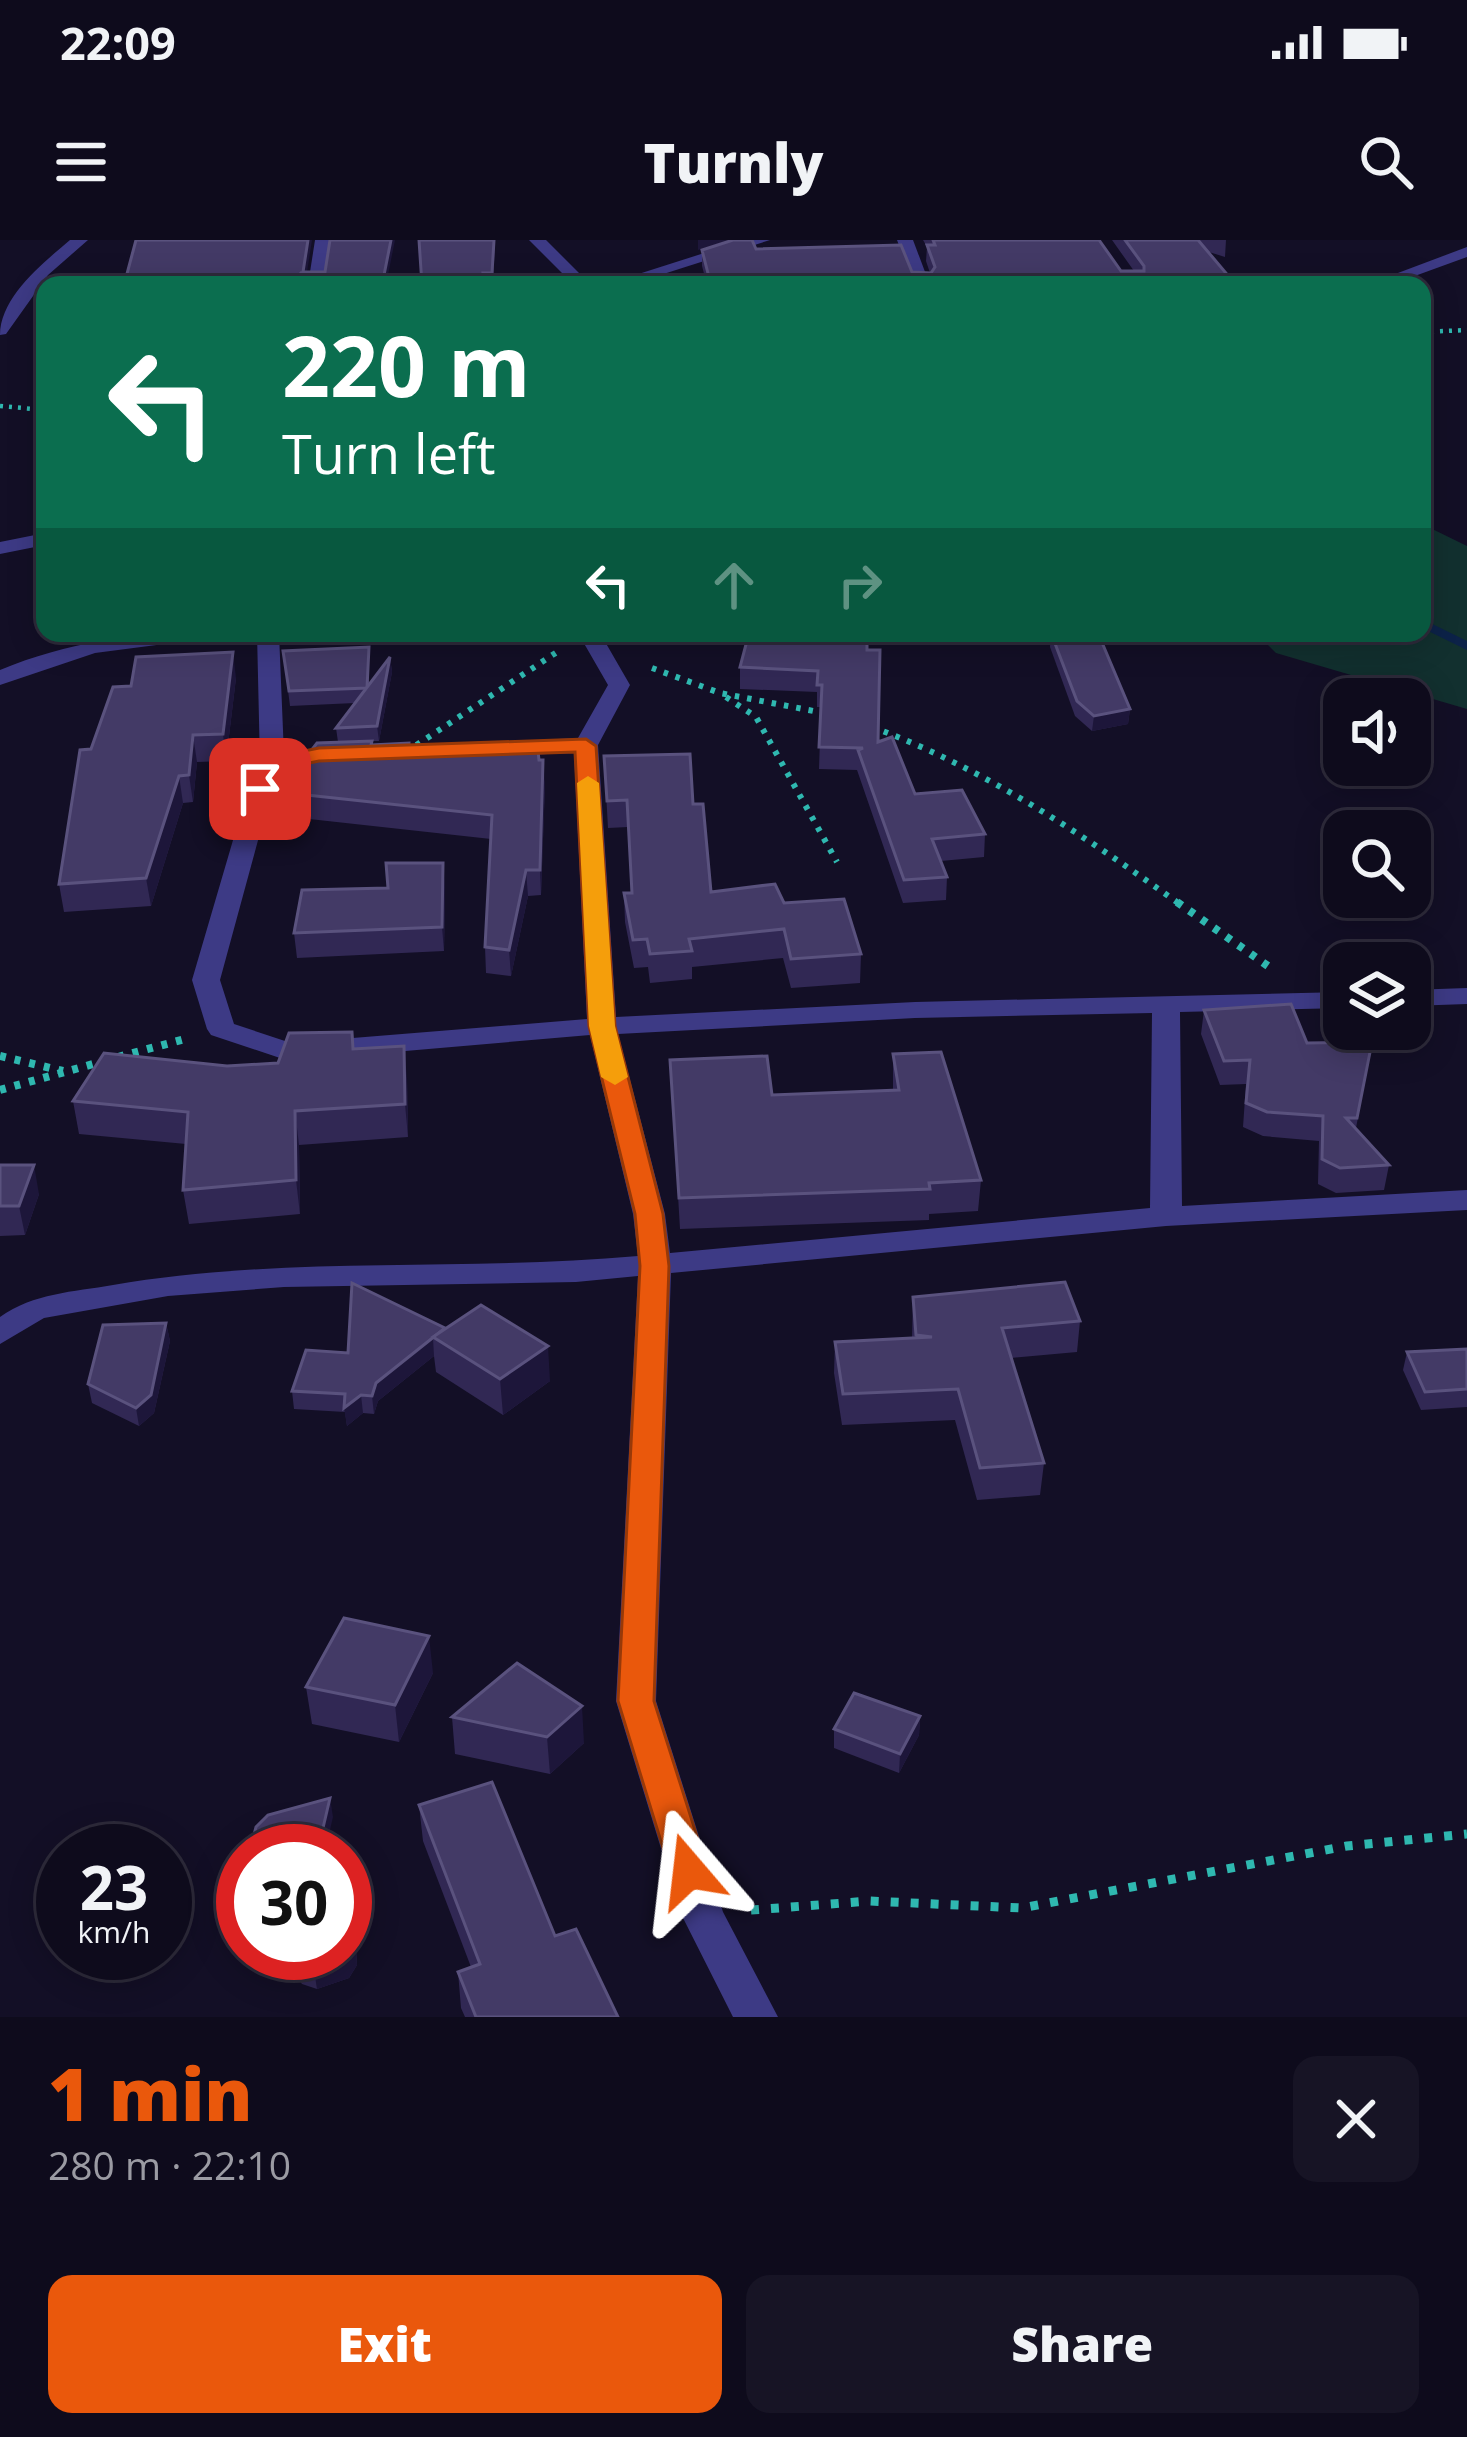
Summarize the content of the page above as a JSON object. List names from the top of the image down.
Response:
{
  "page": {
    "status": "22:09",
    "header": "Turnly",
    "turn": ["220 m", "Turn left"],
    "speed": "23 km/h",
    "limit": "30",
    "heading": ["1 min", "280 m · 22:10"],
    "buttons": ["Exit", "Share"]
  }
}
